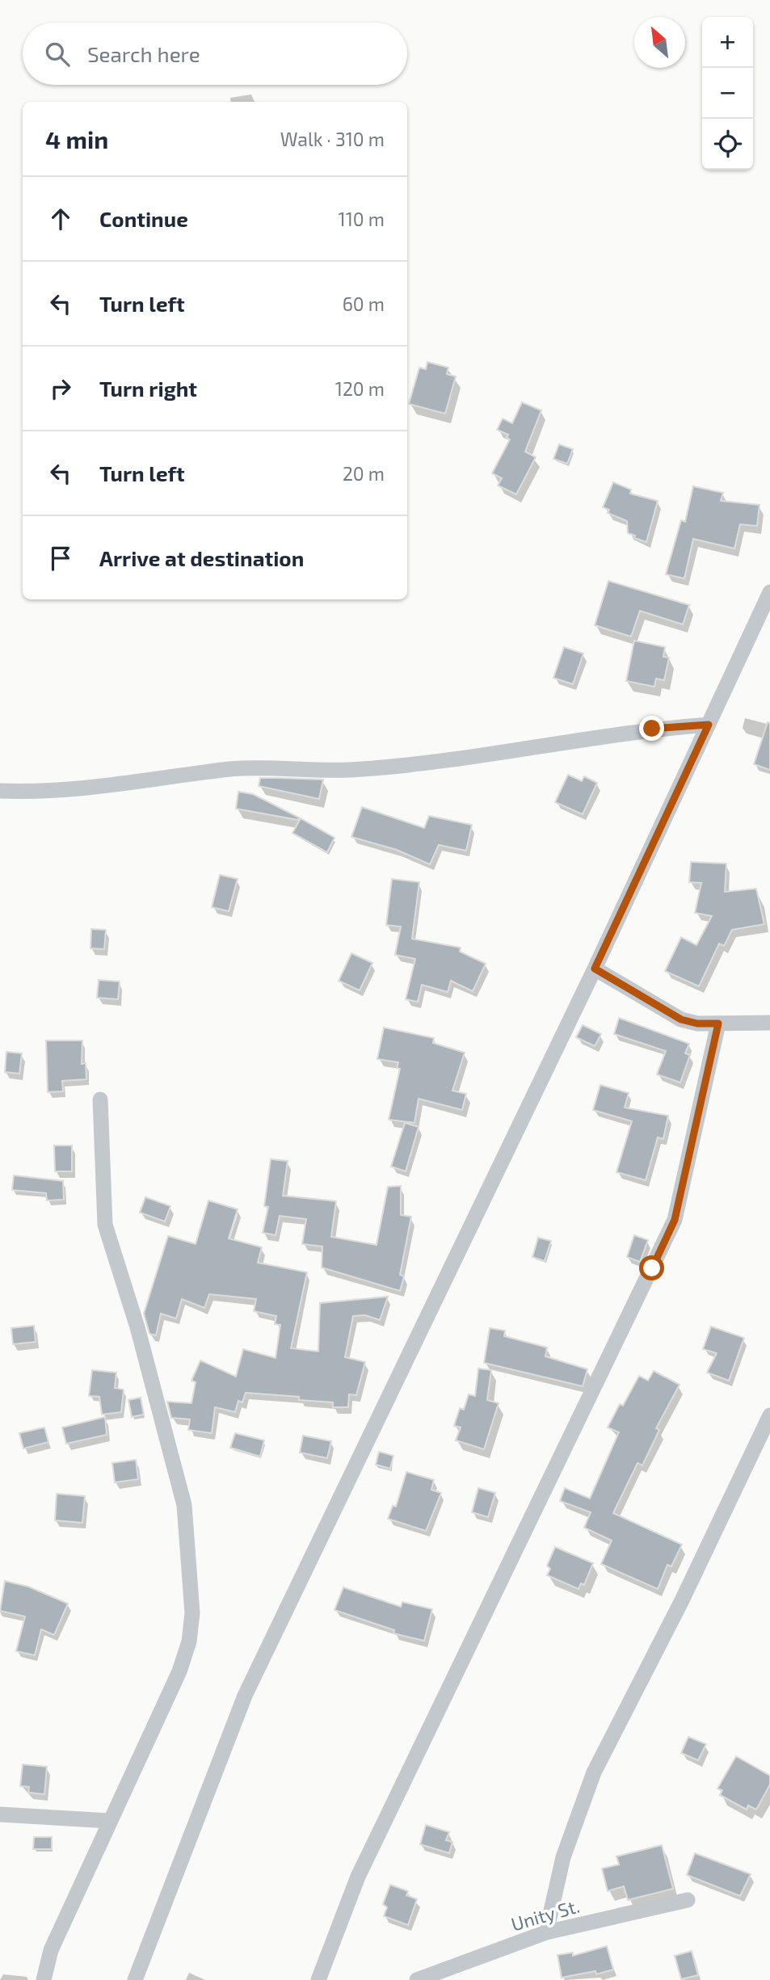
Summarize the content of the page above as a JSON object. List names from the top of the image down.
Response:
{
  "streets": {
    "street": ["Unity St."]
  },
  "north": "top left",
  "page": {
    "map_buttons": ["+", "−"],
    "search": "Search here",
    "heading": ["4 min", "Walk · 310 m"],
    "list": [
      ["Continue", "110 m"],
      ["Turn left", "60 m"],
      ["Turn right", "120 m"],
      ["Turn left", "20 m"],
      "Arrive at destination"
    ]
  }
}
